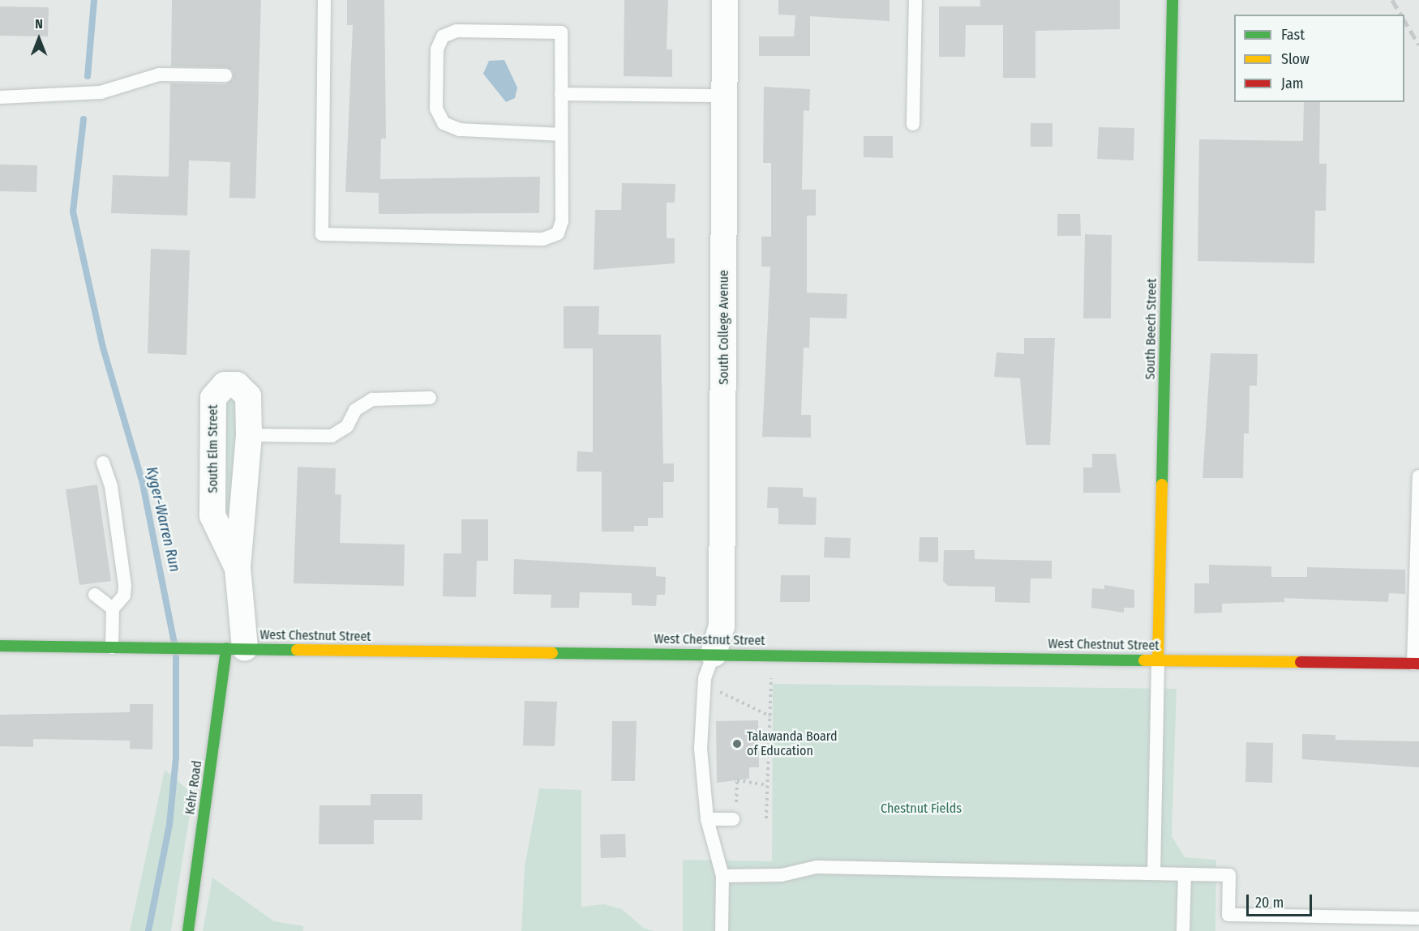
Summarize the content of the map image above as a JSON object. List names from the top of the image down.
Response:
{
  "streets": {
    "main road": ["South Beech Street", "West Chestnut Street", "Kehr Road"],
    "street": ["South College Avenue", "South Elm Street"]
  },
  "crossings": [
    ["South College Avenue", "West Chestnut Street"],
    ["South Beech Street", "West Chestnut Street"],
    ["South Elm Street", "West Chestnut Street"],
    ["South Elm Street", "Kehr Road"],
    ["West Chestnut Street", "Kehr Road"]
  ],
  "water": ["Kyger-Warren Run"],
  "parks": ["Chestnut Fields"],
  "places": ["Talawanda Board of Education"],
  "legend": ["Fast", "Slow", "Jam"],
  "scale_bar": "20 m",
  "north": "top"
}
